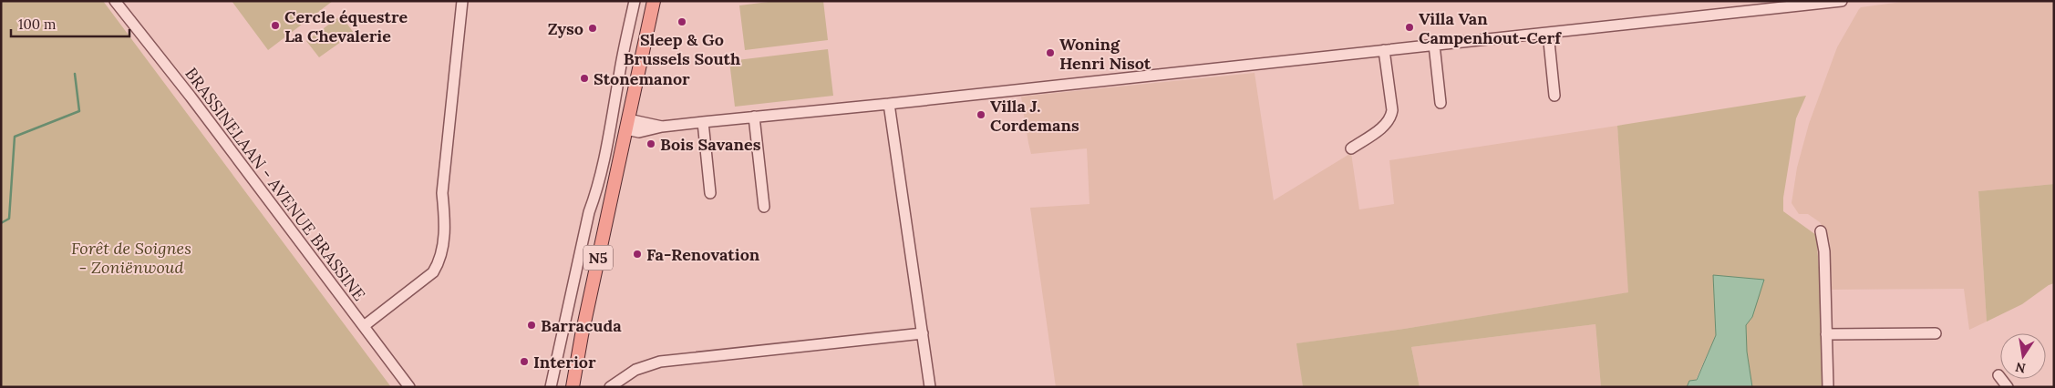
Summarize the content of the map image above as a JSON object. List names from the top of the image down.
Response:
{
  "streets": {
    "main road": ["N5"],
    "street": ["BRASSINELAAN - AVENUE BRASSINE"]
  },
  "parks": ["Forêt de Soignes - Zoniënwoud"],
  "places": [
    "Sleep & Go Brussels South",
    "Cercle équestre La Chevalerie",
    "Villa Van Campenhout-Cerf",
    "Zyso",
    "Woning Henri Nisot",
    "Stonemanor",
    "Villa J. Cordemans",
    "Bois Savanes",
    "Fa-Renovation",
    "Barracuda",
    "Interior"
  ],
  "scale_bar": "100 m",
  "north": "bottom"
}
